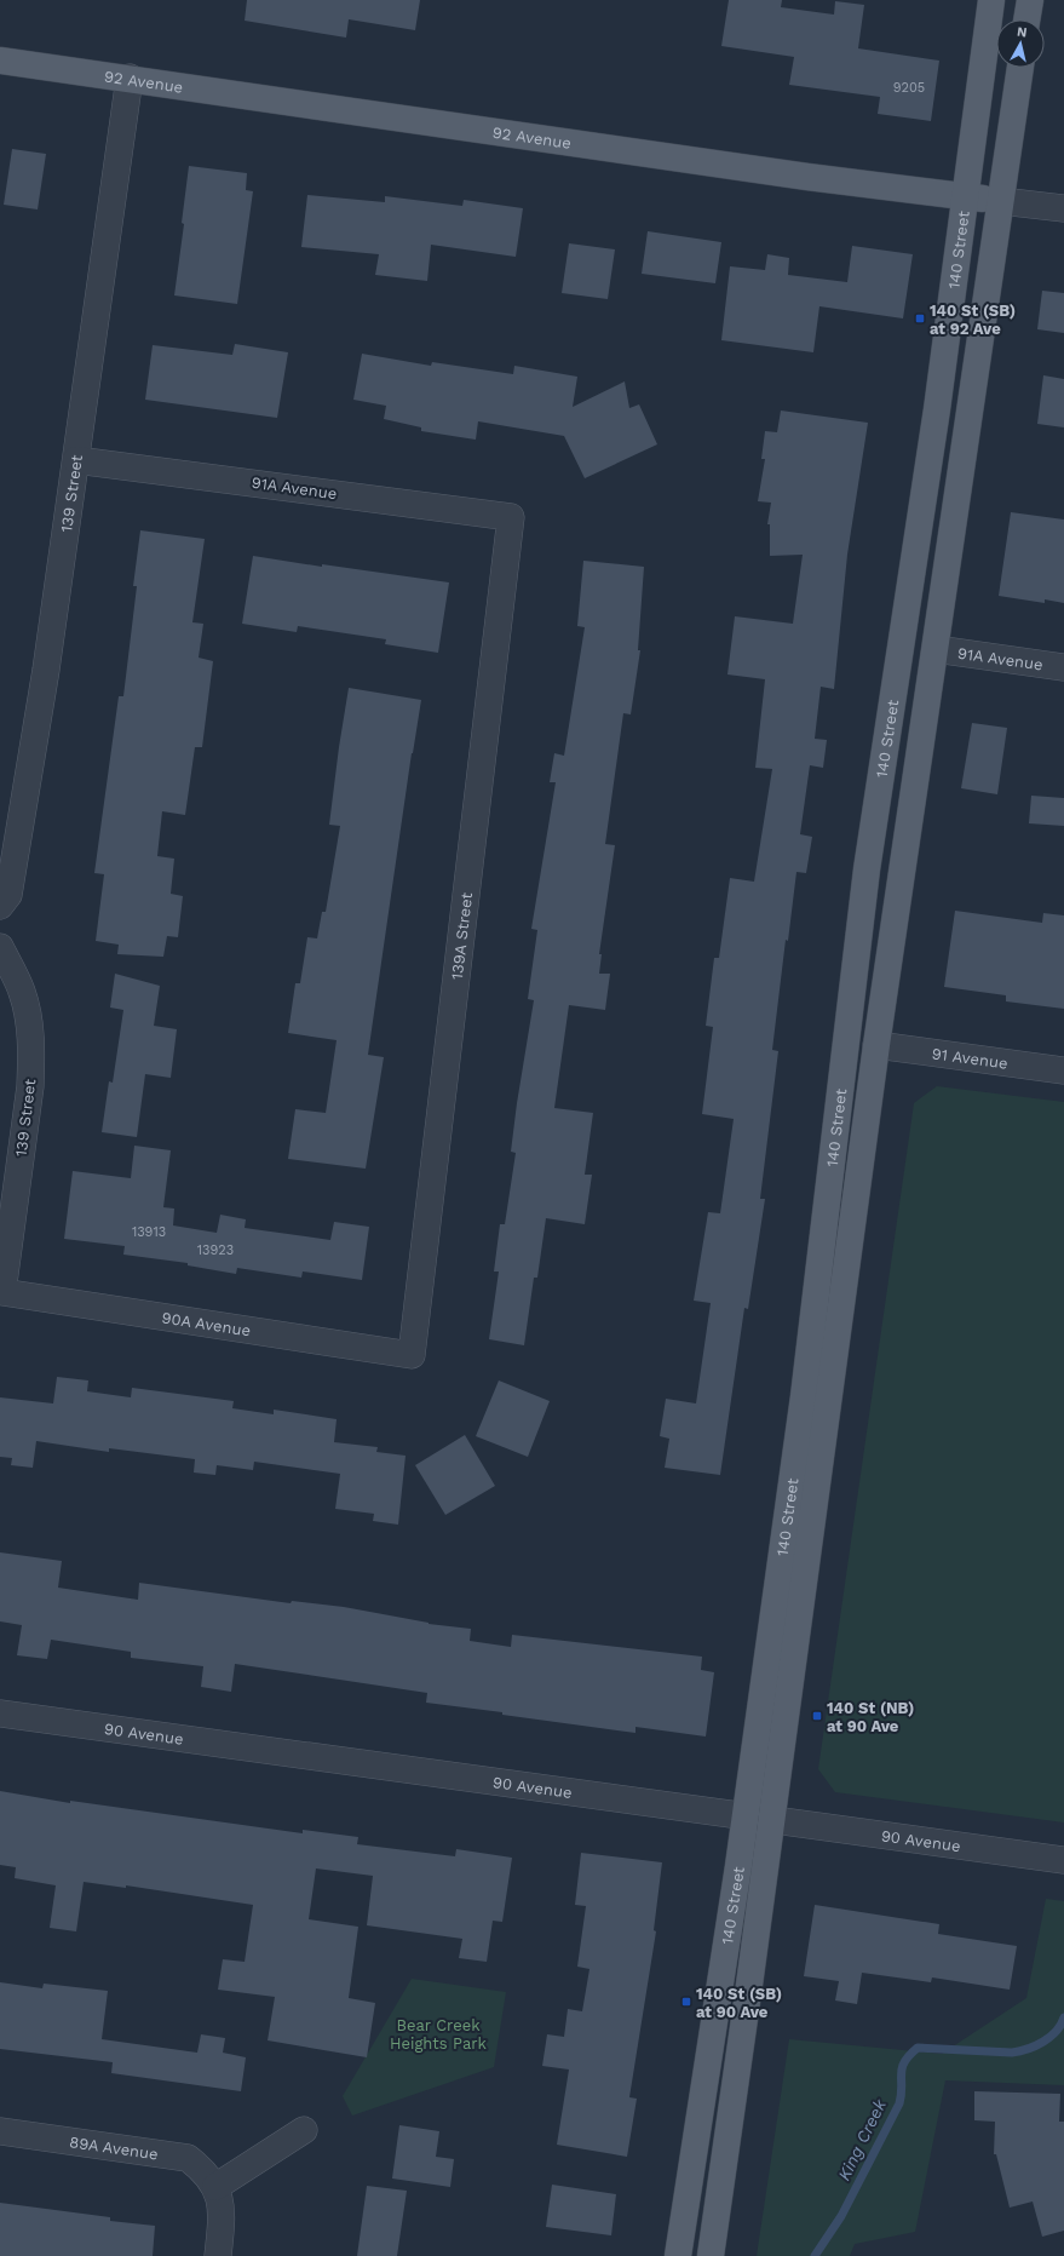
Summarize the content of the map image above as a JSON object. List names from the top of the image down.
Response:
{
  "streets": {
    "main road": ["92 Avenue", "140 Street"],
    "street": [
      "91A Avenue",
      "139 Street",
      "139A Street",
      "91 Avenue",
      "90A Avenue",
      "90 Avenue",
      "89A Avenue"
    ]
  },
  "crossings": [
    ["92 Avenue", "140 Street"],
    ["92 Avenue", "139 Street"],
    ["140 Street", "91A Avenue"],
    ["140 Street", "91 Avenue"],
    ["140 Street", "90 Avenue"],
    ["91A Avenue", "139 Street"],
    ["91A Avenue", "139A Street"],
    ["139 Street", "90A Avenue"],
    ["139A Street", "90A Avenue"]
  ],
  "water": ["King Creek"],
  "parks": ["Bear Creek Heights Park"],
  "places": {
    "transit": ["140 St (SB) at 92 Ave", "140 St (NB) at 90 Ave", "140 St (SB) at 90 Ave"]
  },
  "house_numbers": ["9205", "13913", "13923"],
  "north": "top"
}
